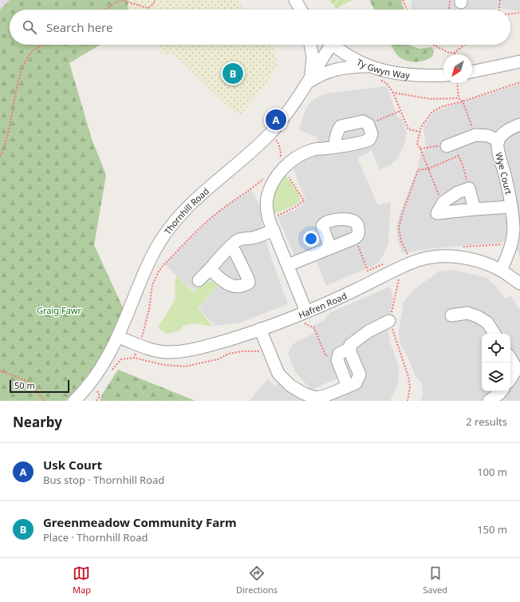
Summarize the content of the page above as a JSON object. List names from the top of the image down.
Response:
{
  "streets": {
    "street": [
      "Ty Gwyn Way",
      "Wye Court",
      "Thornhill Road",
      "Hafren Road"
    ]
  },
  "crossings": [
    ["Wye Court", "Hafren Road"],
    ["Thornhill Road", "Hafren Road"]
  ],
  "parks": ["Graig Fawr"],
  "scale_bar": "50 m",
  "north": "bottom left",
  "page": {
    "search": "Search here",
    "pins": ["B", "A"],
    "scale": "50 m",
    "heading": ["Nearby", "2 results"],
    "list": [
      {
        "mark": "A",
        "name": "Usk Court",
        "note": "Bus stop · Thornhill Road",
        "value": "100 m"
      },
      {
        "mark": "B",
        "name": "Greenmeadow Community Farm",
        "note": "Place · Thornhill Road",
        "value": "150 m"
      }
    ],
    "nav": ["Map", "Directions", "Saved"]
  }
}
